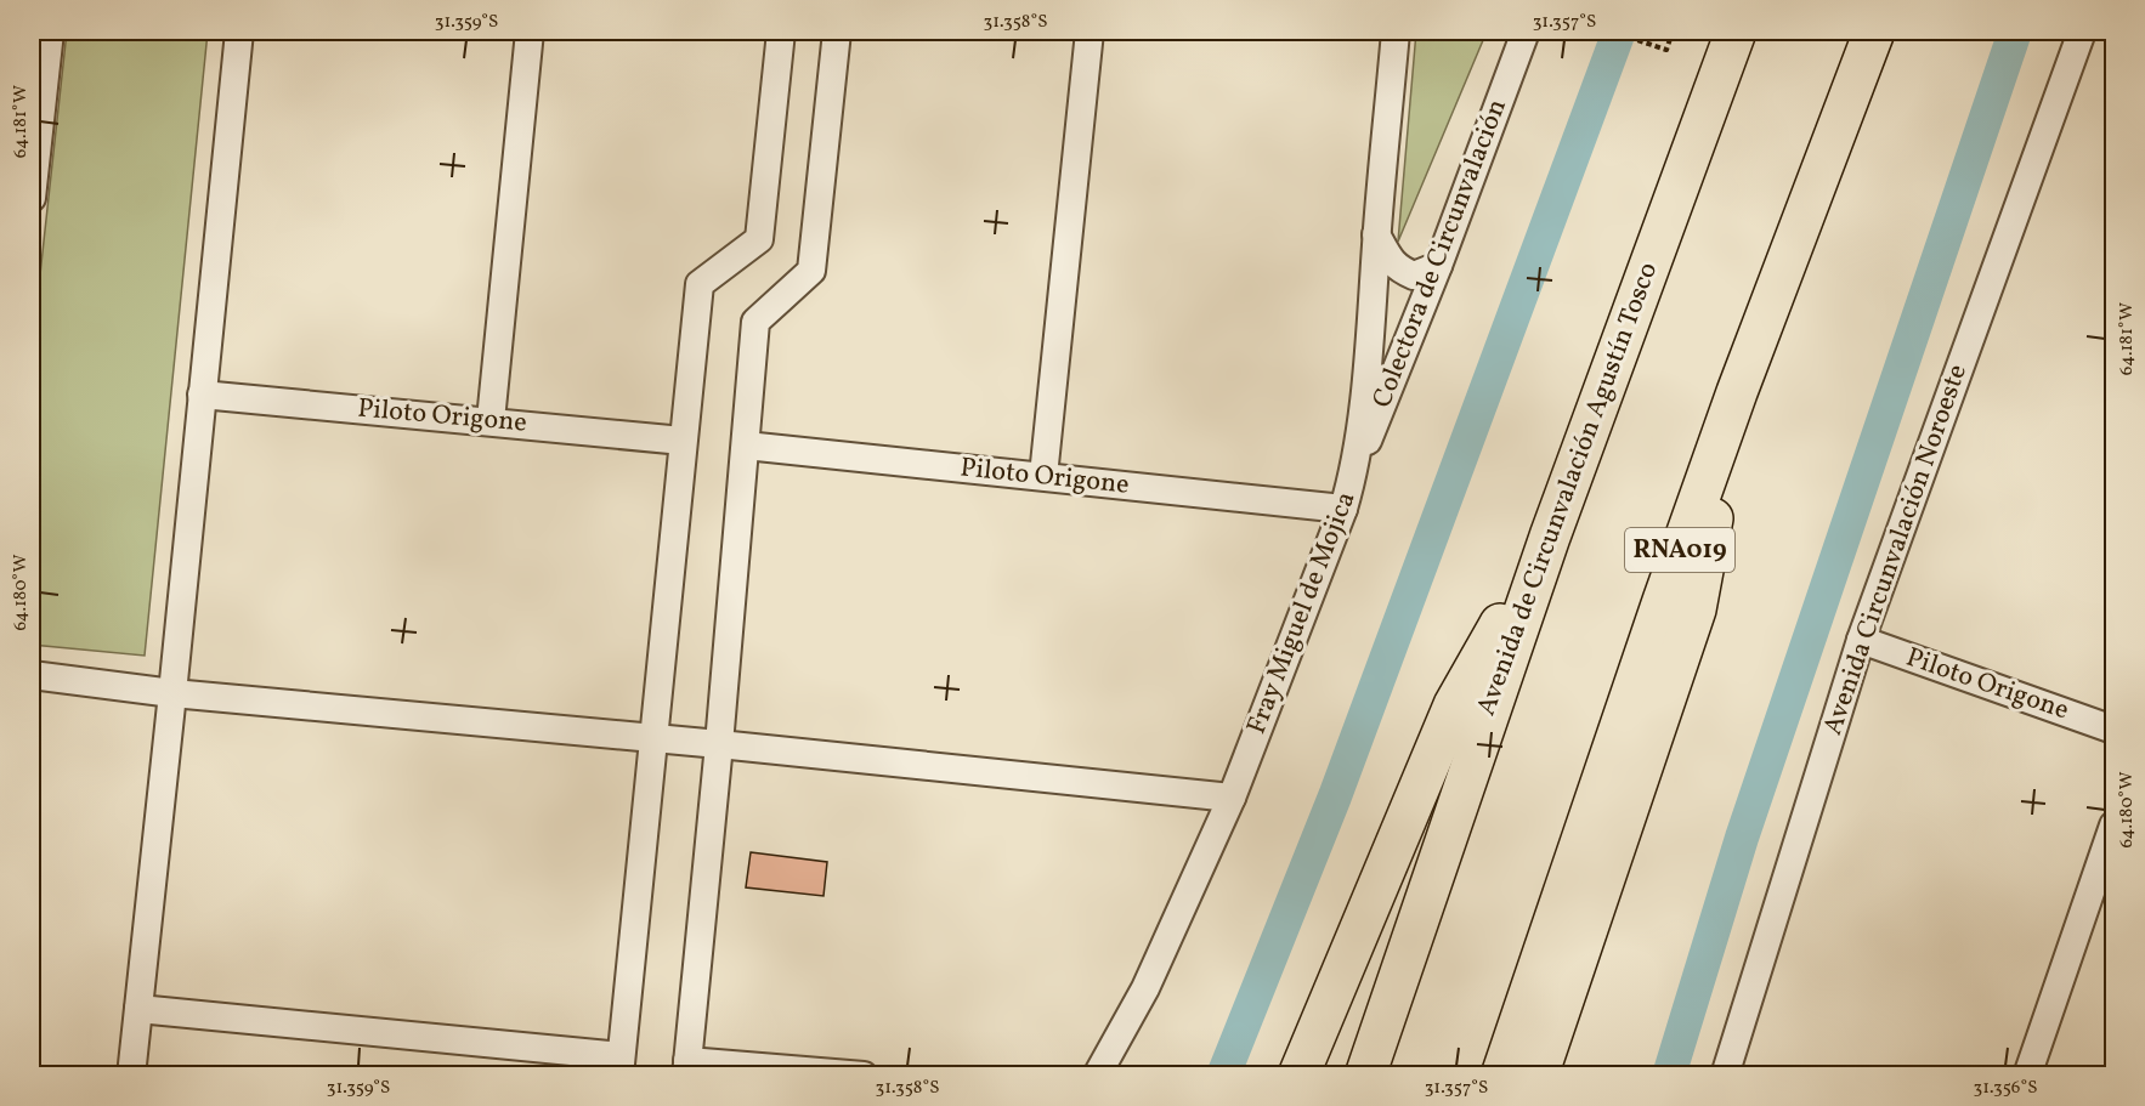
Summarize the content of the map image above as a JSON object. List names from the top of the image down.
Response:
{
  "streets": {
    "highway": ["Avenida de Circunvalación Agustín Tosco", "RNA019"],
    "street": [
      "Colectora de Circunvalación",
      "Piloto Origone",
      "Avenida Circunvalación Noroeste",
      "Fray Miguel de Mojica"
    ]
  },
  "crossings": [
    ["Colectora de Circunvalación", "Fray Miguel de Mojica"],
    ["Piloto Origone", "Avenida Circunvalación Noroeste"],
    ["Piloto Origone", "Fray Miguel de Mojica"]
  ],
  "coordinates": [
    "31.359°S",
    "31.358°S",
    "31.357°S",
    "64.181°W",
    "64.180°W",
    "31.356°S"
  ]
}
